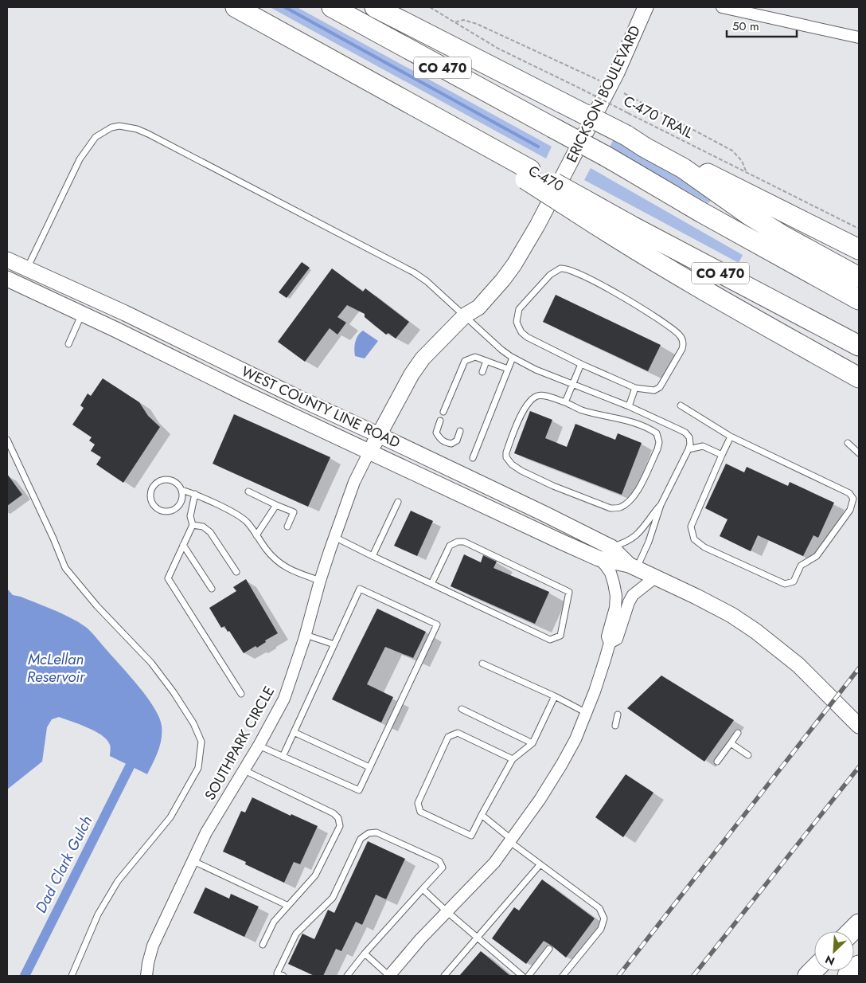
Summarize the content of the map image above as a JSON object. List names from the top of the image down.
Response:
{
  "streets": {
    "highway": ["CO 470", "C-470"],
    "main road": ["ERICKSON BOULEVARD", "WEST COUNTY LINE ROAD"],
    "street": ["SOUTHPARK CIRCLE"],
    "path": ["C-470 TRAIL"]
  },
  "crossings": [
    ["ERICKSON BOULEVARD", "WEST COUNTY LINE ROAD"],
    ["ERICKSON BOULEVARD", "SOUTHPARK CIRCLE"],
    ["WEST COUNTY LINE ROAD", "SOUTHPARK CIRCLE"]
  ],
  "water": ["McLellan Reservoir", "Dad Clark Gulch"],
  "scale_bar": "50 m",
  "north": "bottom left"
}
